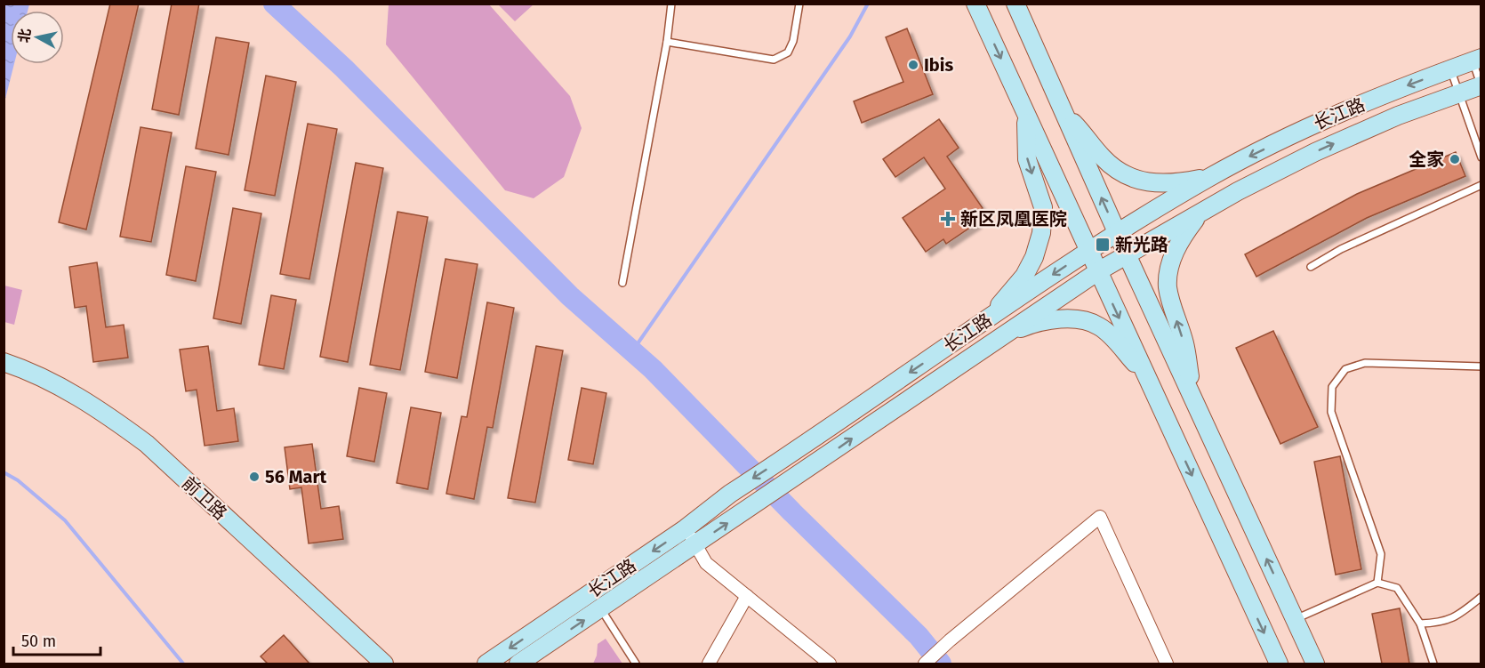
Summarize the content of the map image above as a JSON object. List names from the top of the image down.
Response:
{
  "streets": {
    "main road": ["长江路", "前卫路"]
  },
  "places": {
    "other": ["Ibis", "全家", "56 Mart"],
    "health": ["新区凤凰医院"],
    "transit": ["新光路"]
  },
  "scale_bar": "50 m",
  "north": "left"
}
